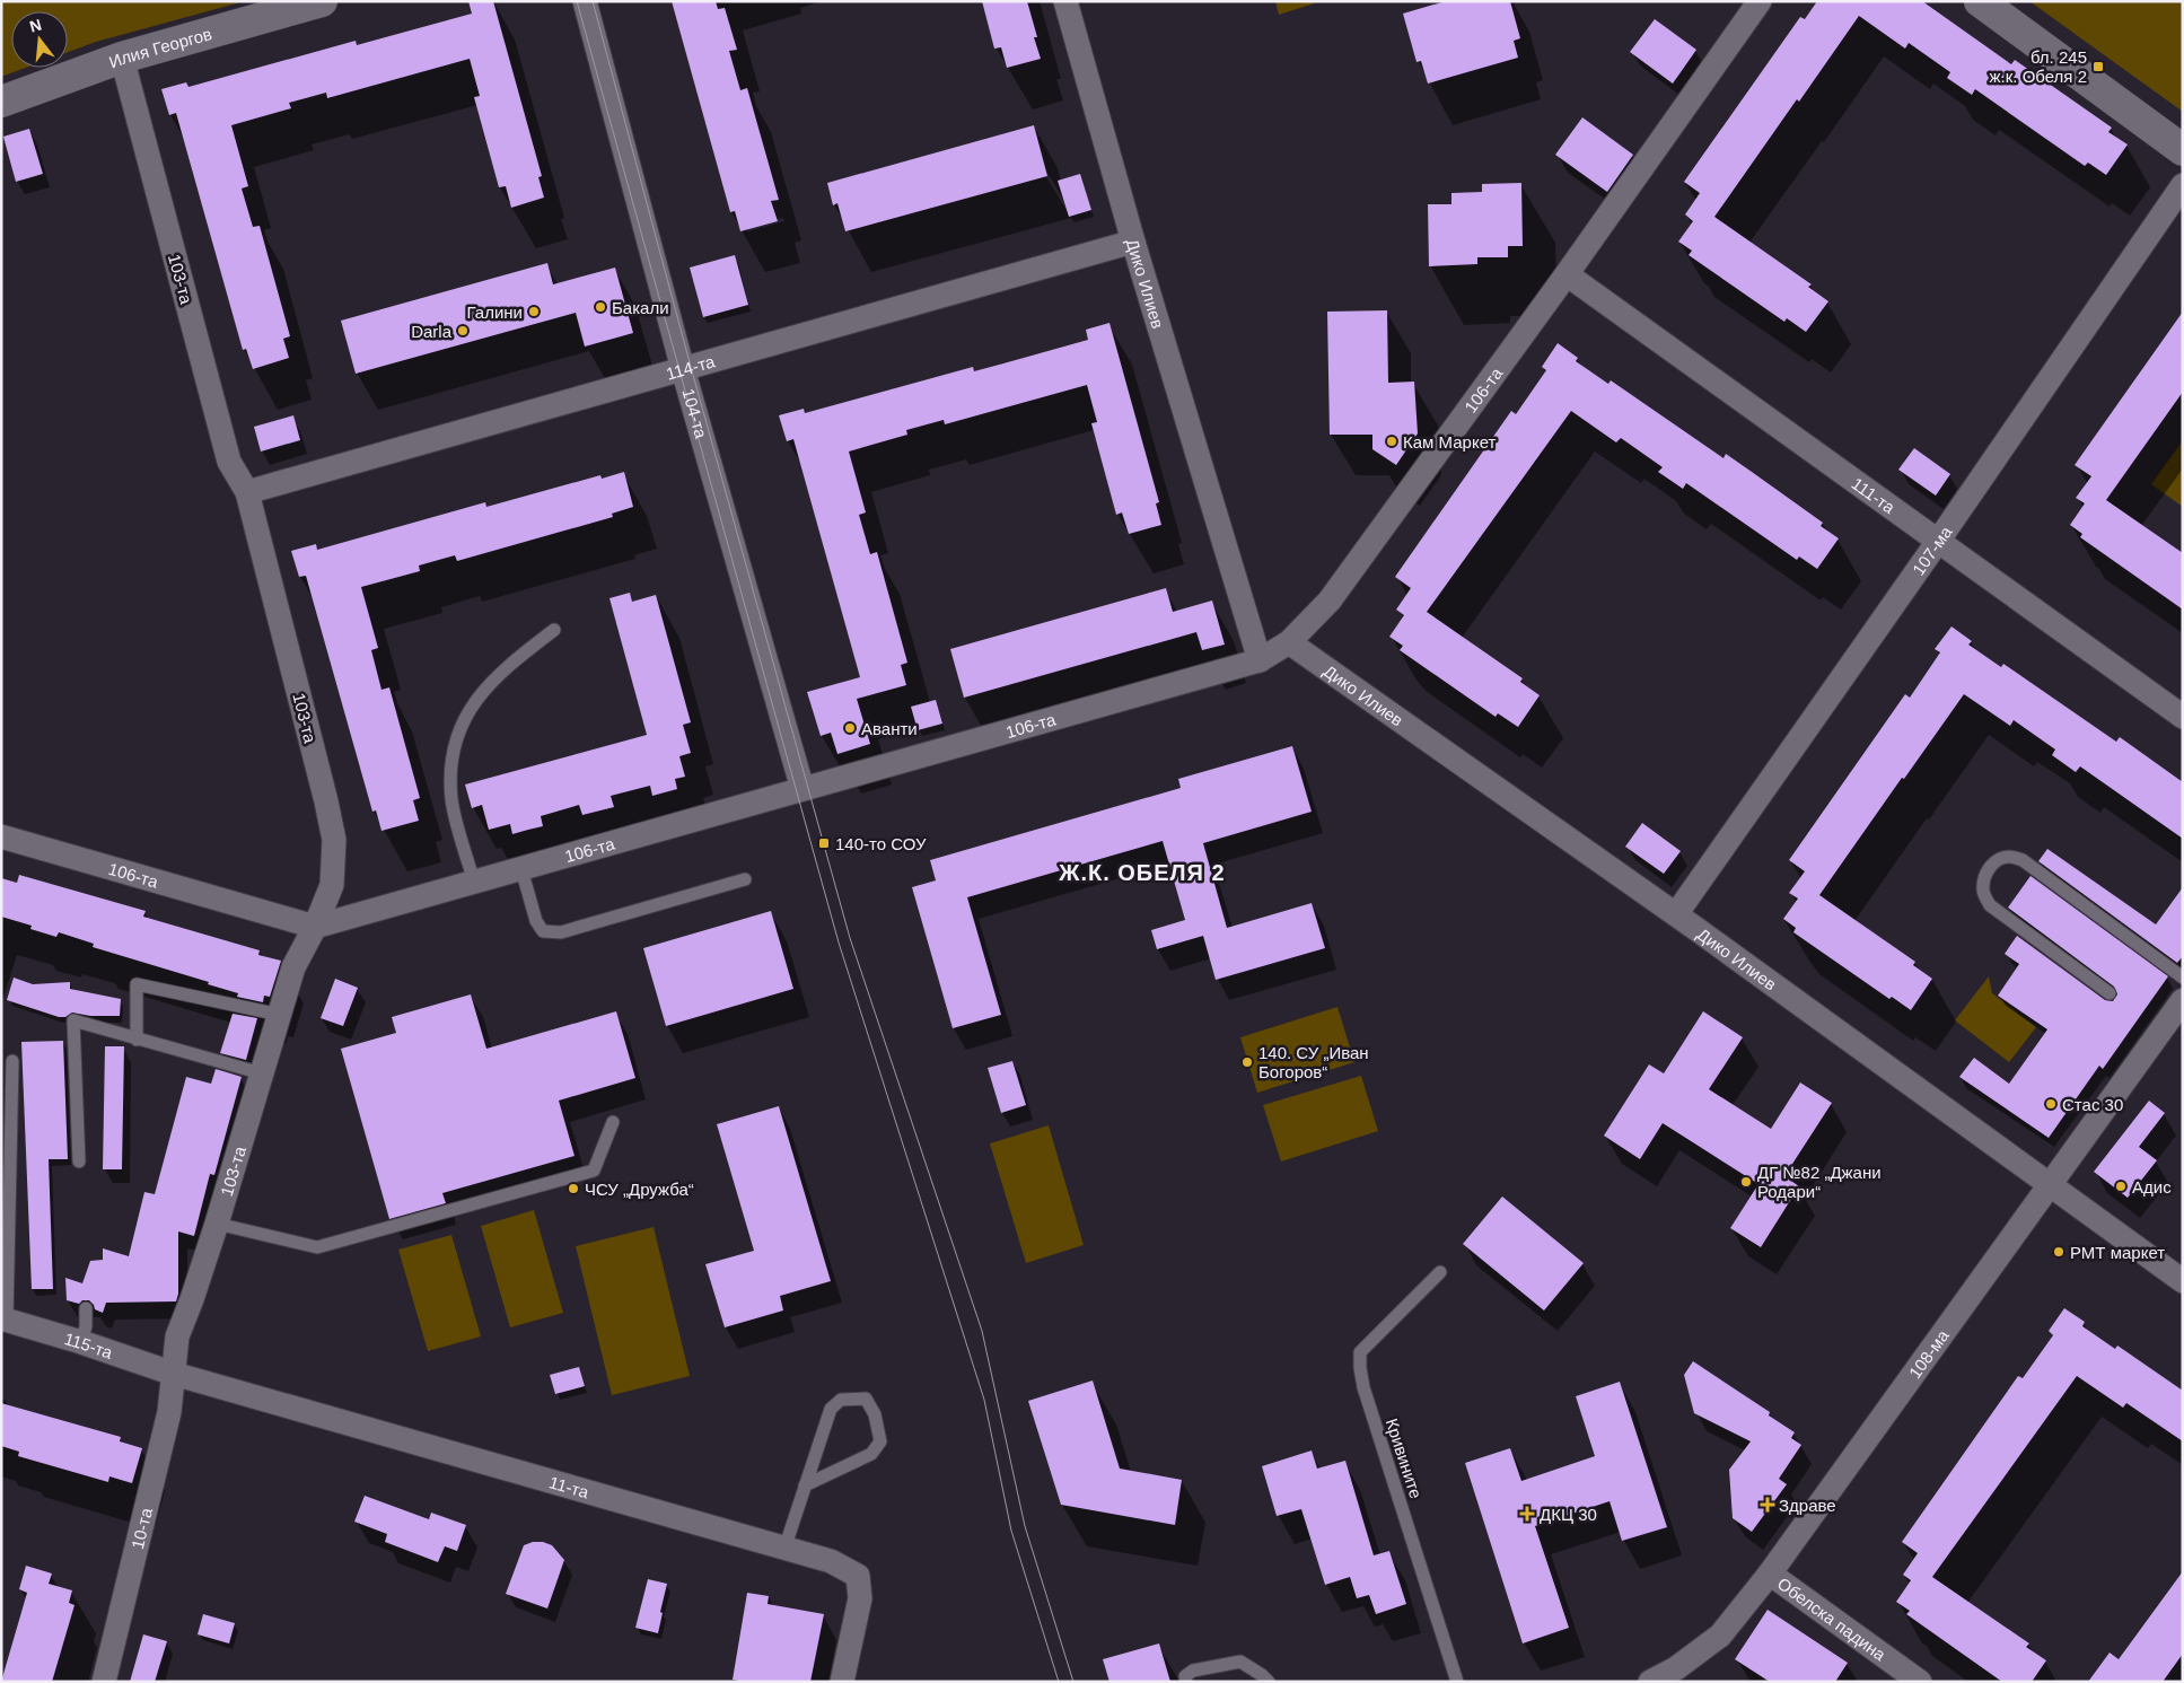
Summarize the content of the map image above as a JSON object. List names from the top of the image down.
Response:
{
  "streets": {
    "street": [
      "Илия Георгов",
      "103-та",
      "Дико Илиев",
      "114-та",
      "106-та",
      "104-та",
      "111-та",
      "107-ма",
      "115-та",
      "108-ма",
      "11-та",
      "10-та",
      "Обелска падина"
    ],
    "lane": ["Кривините"]
  },
  "crossings": [
    ["Илия Георгов", "103-та"],
    ["103-та", "114-та"],
    ["103-та", "106-та"],
    ["103-та", "115-та"],
    ["103-та", "11-та"],
    ["103-та", "10-та"],
    ["Дико Илиев", "114-та"],
    ["Дико Илиев", "106-та"],
    ["Дико Илиев", "107-ма"],
    ["Дико Илиев", "108-ма"],
    ["114-та", "104-та"],
    ["106-та", "104-та"],
    ["106-та", "111-та"],
    ["111-та", "107-ма"],
    ["115-та", "11-та"],
    ["115-та", "10-та"],
    ["108-ма", "Обелска падина"],
    ["11-та", "10-та"]
  ],
  "districts": ["Ж.К. ОБЕЛЯ 2"],
  "places": {
    "transit": ["бл. 245 ж.к. Обеля 2", "140-то СОУ"],
    "other": [
      "Бакали",
      "Галини",
      "Darla",
      "Кам Маркет",
      "Аванти",
      "140. СУ „Иван Богоров“",
      "Стас 30",
      "ДГ №82 „Джани Родари“",
      "Адис",
      "ЧСУ „Дружба“",
      "РМТ маркет"
    ],
    "health": ["Здраве", "ДКЦ 30"]
  },
  "north": "top"
}
